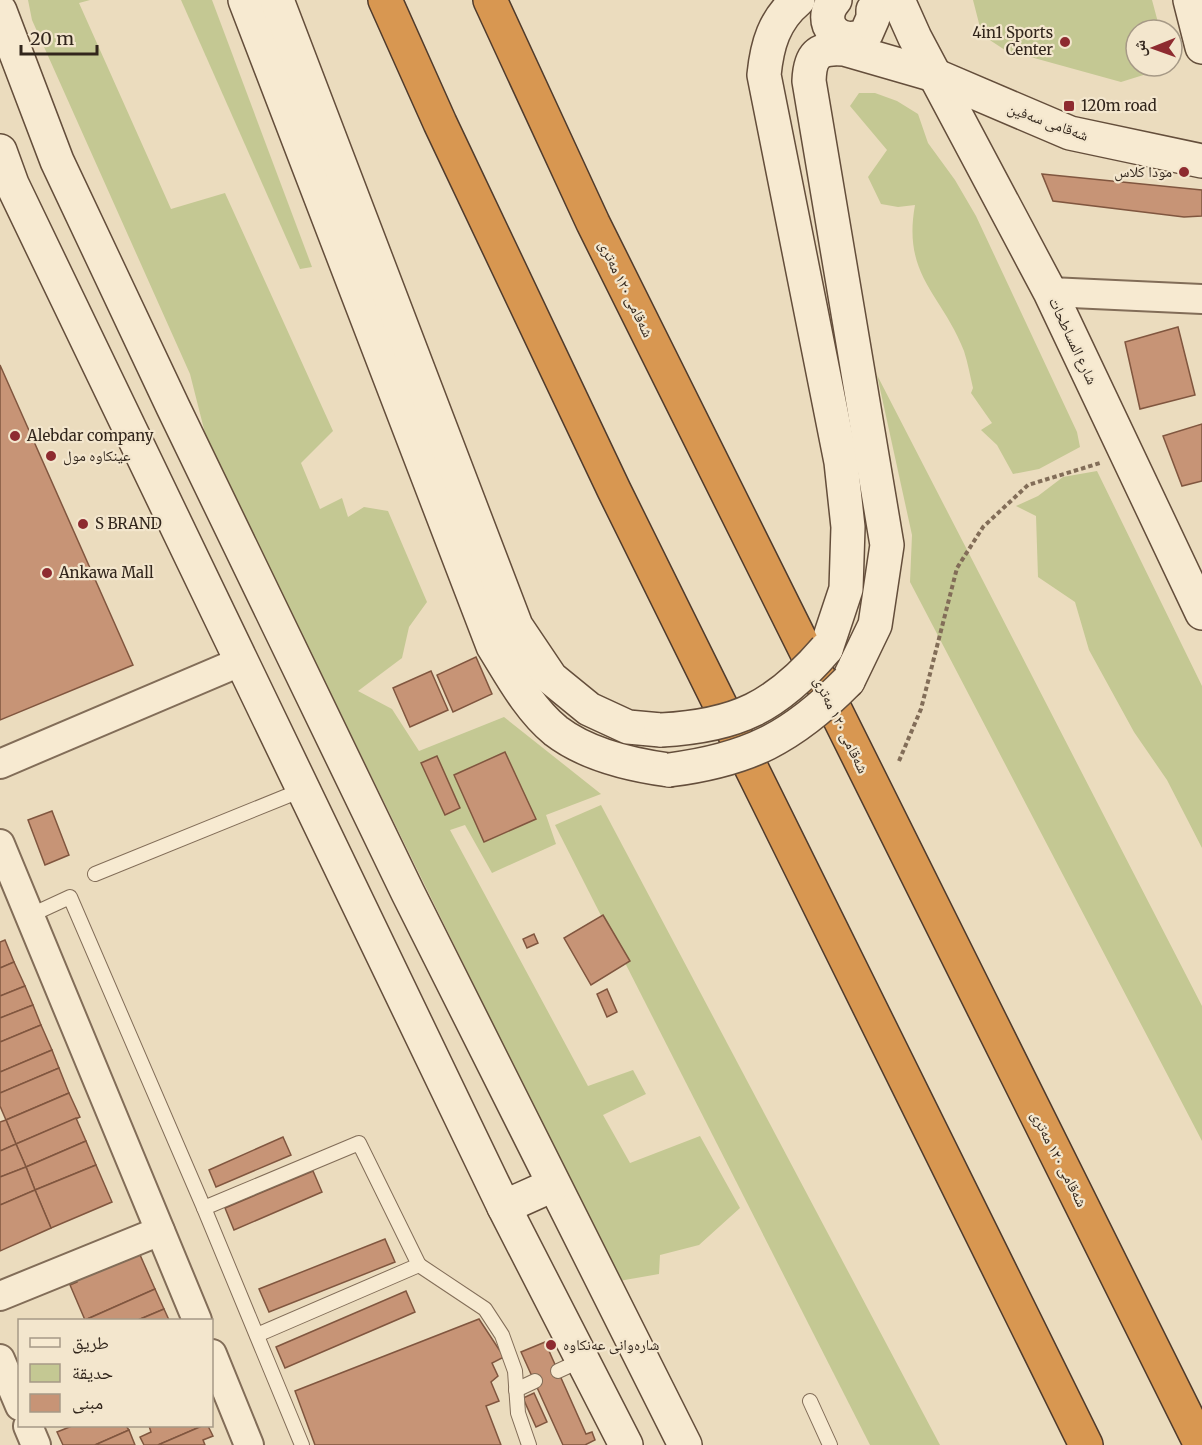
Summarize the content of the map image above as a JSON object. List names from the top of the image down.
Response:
{
  "streets": {
    "highway": ["شەقامی ١٢٠ مەتری"],
    "street": ["شەقامی سەفین", "شارع المساطحات"]
  },
  "crossings": [
    ["شەقامی سەفین", "شارع المساطحات"]
  ],
  "places": {
    "other": [
      "4in1 Sports Center",
      "مودا كلاس",
      "Alebdar company",
      "عينكاوه مول",
      "S BRAND",
      "Ankawa Mall",
      "شارەوانی عەنکاوە"
    ],
    "transit": ["120m road"]
  },
  "legend": ["طريق", "حديقة", "مبنى"],
  "scale_bar": "20 m",
  "north": "left"
}
